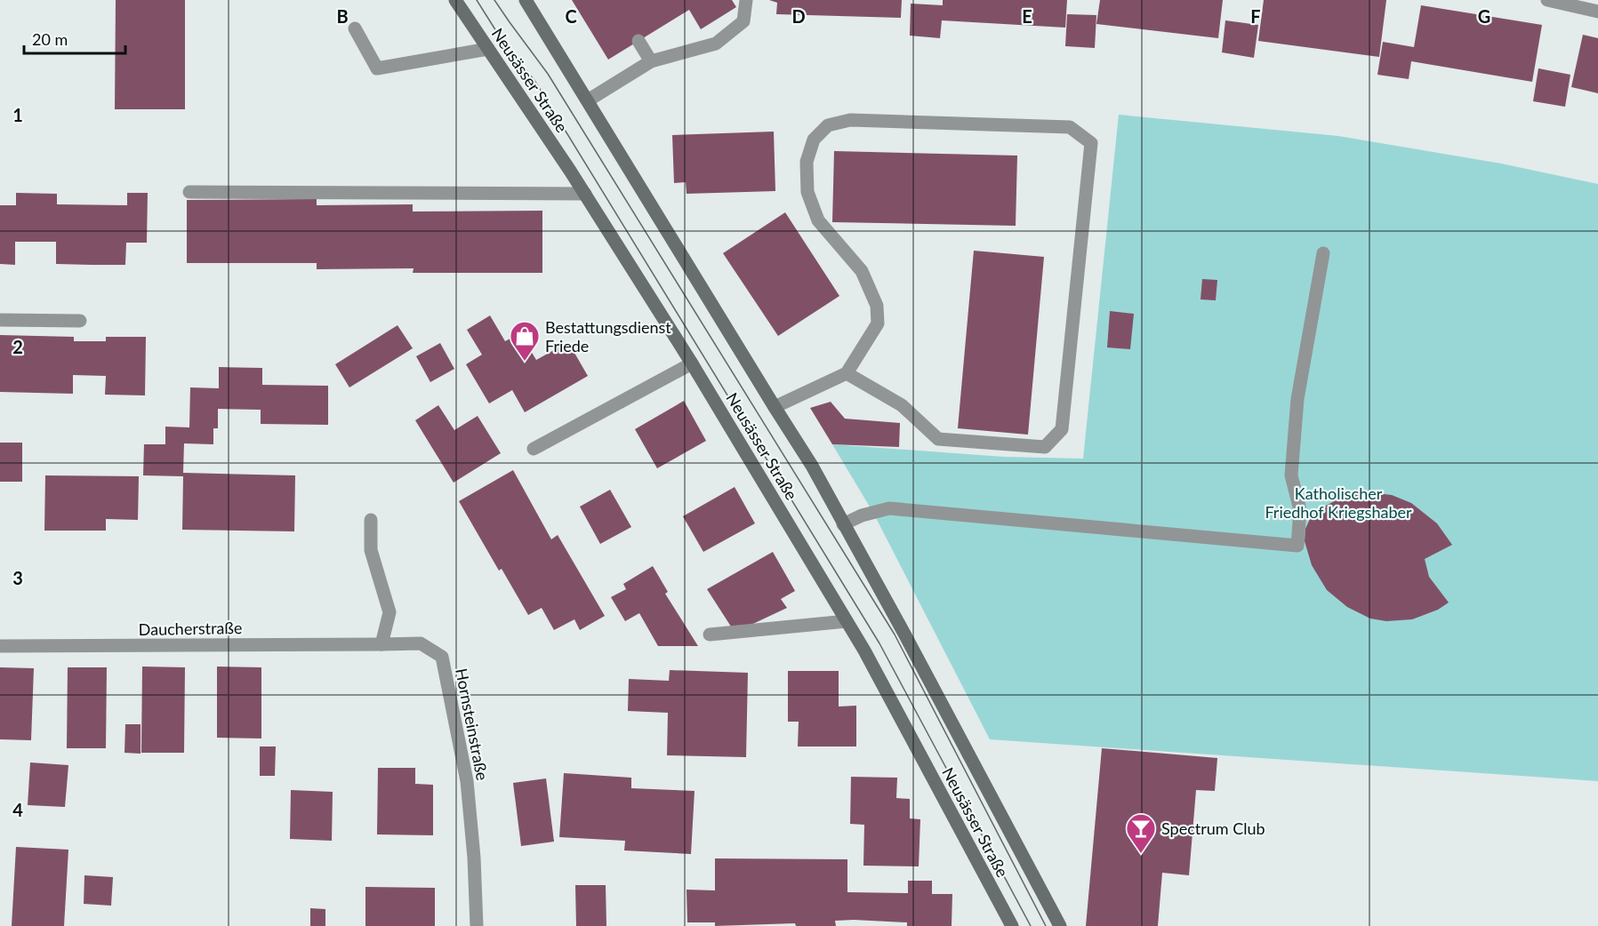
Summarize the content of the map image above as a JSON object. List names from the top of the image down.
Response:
{
  "streets": {
    "main road": ["Neusässer Straße"],
    "street": ["Daucherstraße", "Hornsteinstraße"]
  },
  "crossings": [
    ["Daucherstraße", "Hornsteinstraße"]
  ],
  "parks": ["Katholischer Friedhof Kriegshaber"],
  "places": {
    "shop": ["Bestattungsdienst Friede"],
    "bar": ["Spectrum Club"]
  },
  "scale_bar": "20 m",
  "grid": {
    "columns": [
      "B",
      "C",
      "D",
      "E",
      "F",
      "G"
    ],
    "rows": [
      "1",
      "2",
      "3",
      "4"
    ]
  }
}
